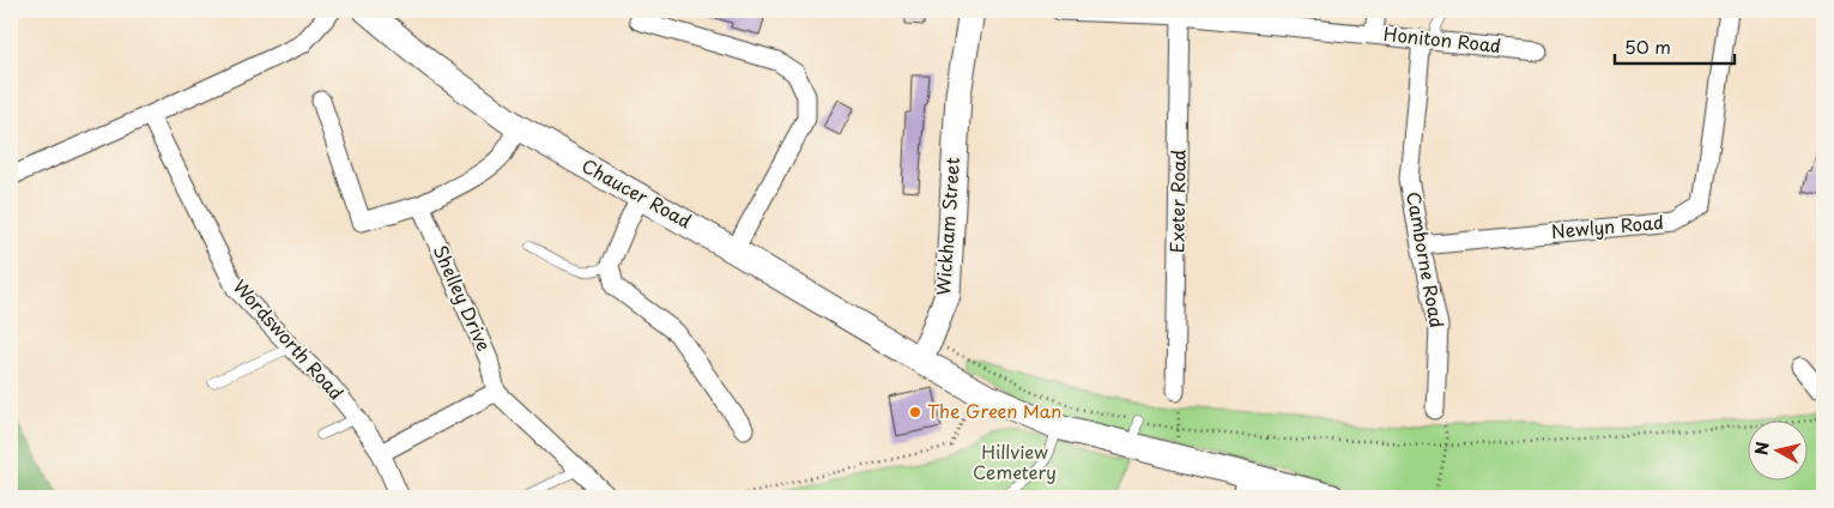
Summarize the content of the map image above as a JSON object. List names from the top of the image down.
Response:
{
  "streets": {
    "street": [
      "Honiton Road",
      "Chaucer Road",
      "Exeter Road",
      "Wickham Street",
      "Newlyn Road",
      "Camborne Road",
      "Shelley Drive",
      "Wordsworth Road"
    ]
  },
  "crossings": [
    ["Honiton Road", "Exeter Road"],
    ["Honiton Road", "Camborne Road"],
    ["Chaucer Road", "Wickham Street"],
    ["Newlyn Road", "Camborne Road"]
  ],
  "parks": ["Hillview Cemetery"],
  "places": ["The Green Man"],
  "scale_bar": "50 m",
  "north": "left"
}
